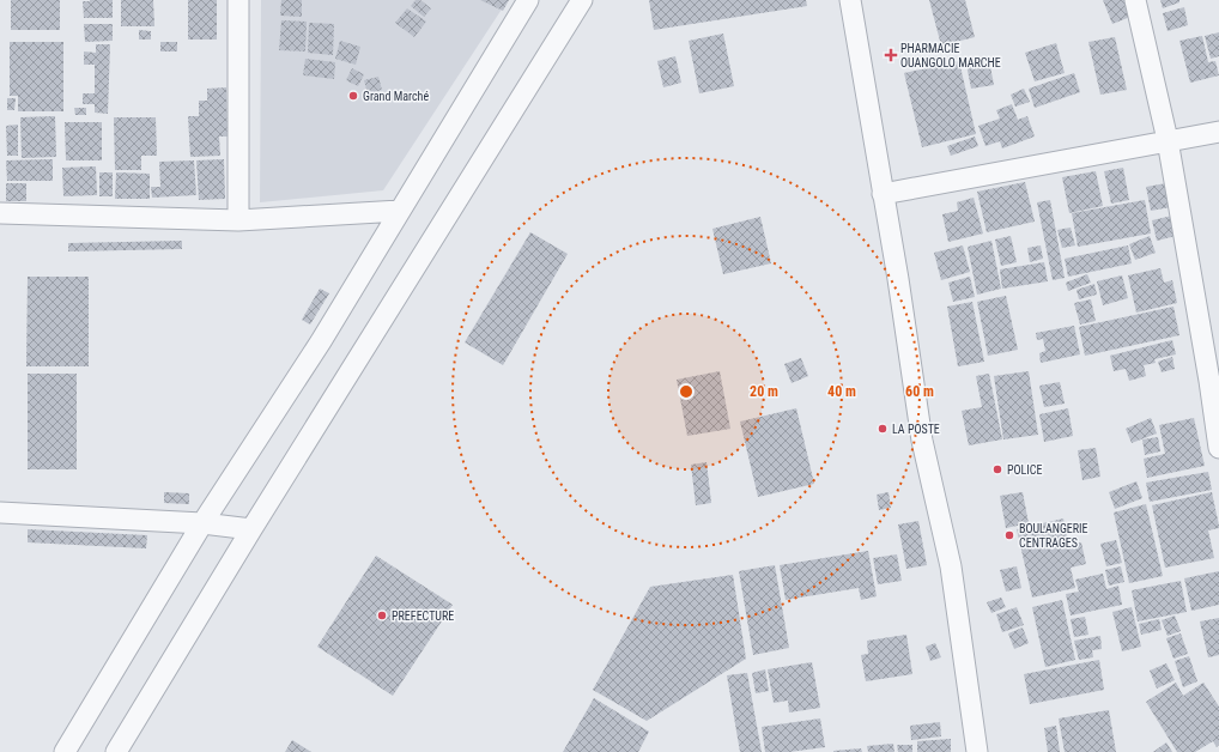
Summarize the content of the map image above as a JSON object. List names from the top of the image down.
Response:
{
  "places": {
    "health": ["PHARMACIE OUANGOLO MARCHE"],
    "other": [
      "Grand Marché",
      "LA POSTE",
      "POLICE",
      "BOULANGERIE CENTRAGES",
      "PREFECTURE"
    ]
  },
  "rings": ["20 m", "40 m", "60 m"]
}
